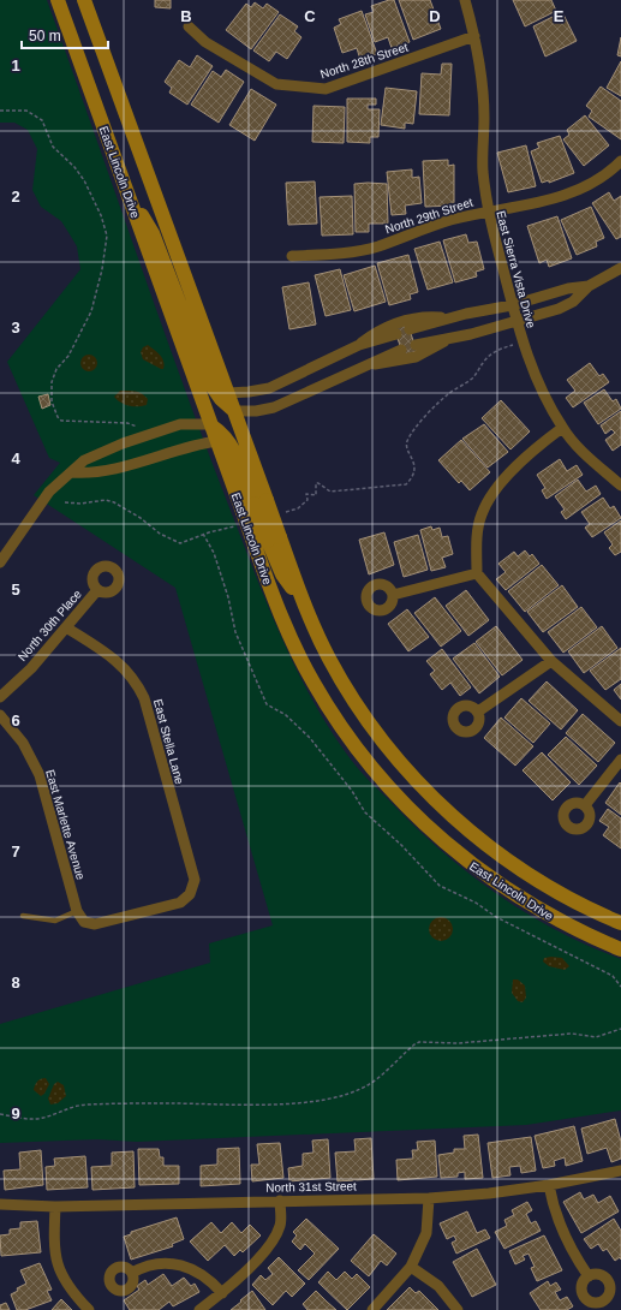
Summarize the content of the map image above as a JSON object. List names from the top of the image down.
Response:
{
  "streets": {
    "main road": ["East Lincoln Drive"],
    "street": [
      "North 28th Street",
      "North 29th Street",
      "East Sierra Vista Drive",
      "North 30th Place",
      "East Stella Lane",
      "East Marlette Avenue",
      "North 31st Street"
    ]
  },
  "crossings": [
    ["North 28th Street", "East Sierra Vista Drive"],
    ["North 29th Street", "East Sierra Vista Drive"],
    ["North 30th Place", "East Stella Lane"],
    ["East Stella Lane", "East Marlette Avenue"]
  ],
  "scale_bar": "50 m",
  "grid": {
    "columns": [
      "B",
      "C",
      "D",
      "E"
    ],
    "rows": [
      "1",
      "2",
      "3",
      "4",
      "5",
      "6",
      "7",
      "8",
      "9"
    ]
  }
}
